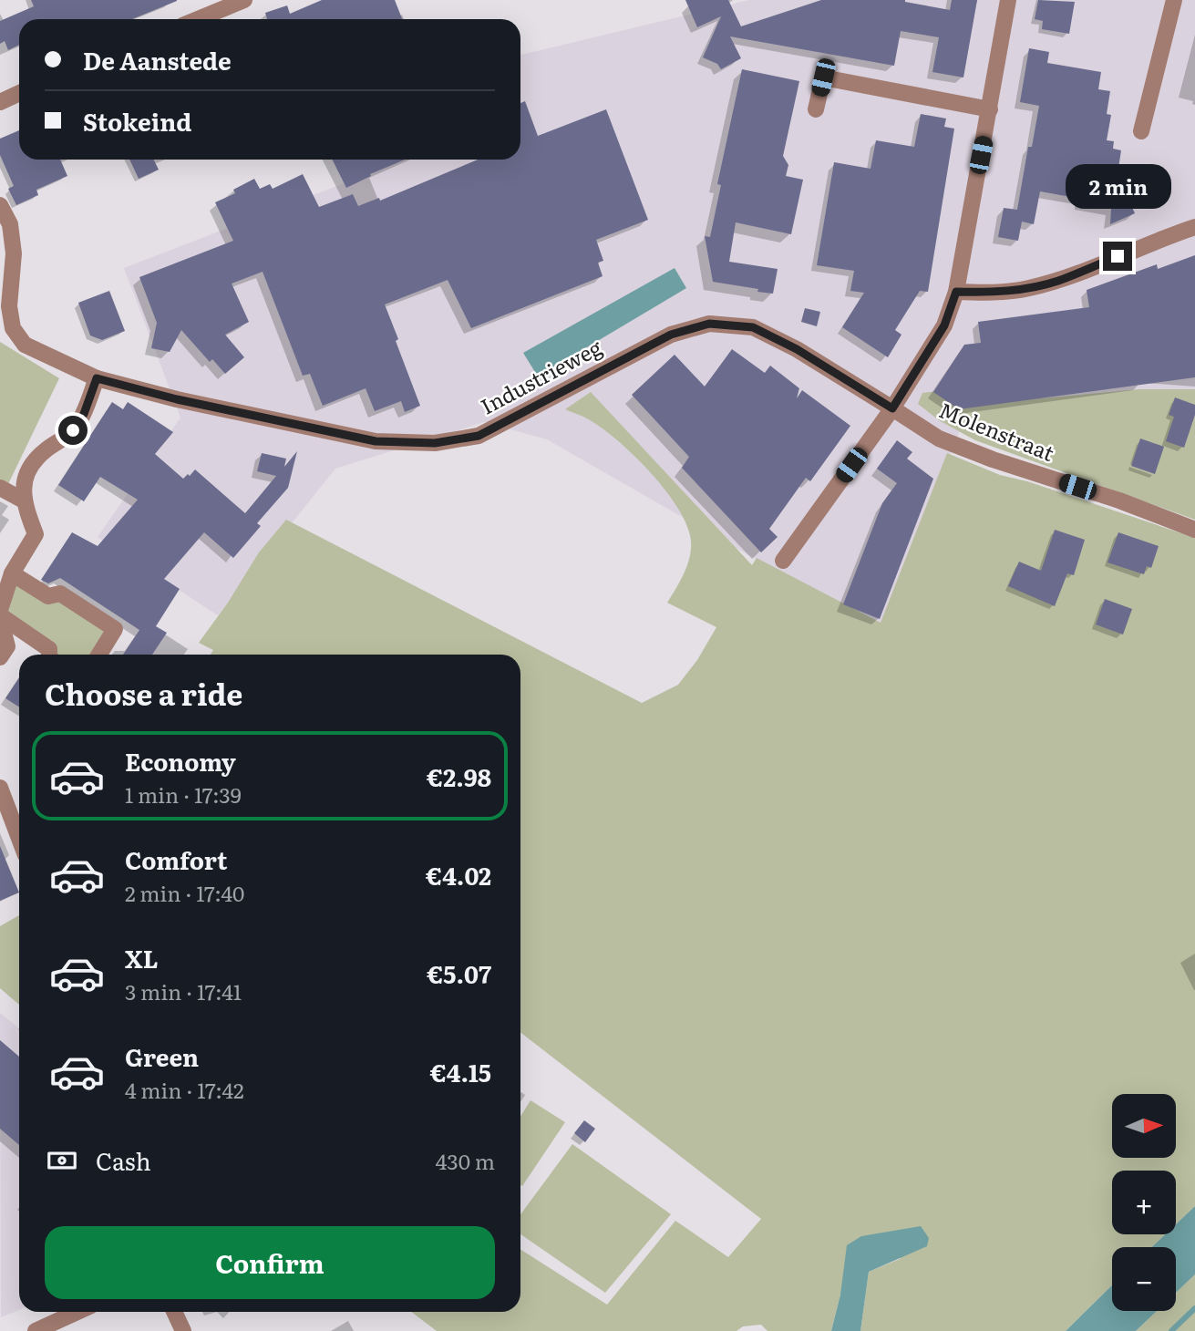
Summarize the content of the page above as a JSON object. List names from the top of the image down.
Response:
{
  "streets": {
    "street": ["Industrieweg", "Molenstraat"]
  },
  "crossings": [
    ["Industrieweg", "Molenstraat"]
  ],
  "north": "right",
  "page": {
    "banner": ["De Aanstede", "Stokeind"],
    "bubble": "2 min",
    "heading": "Choose a ride",
    "list": [
      {
        "name": "Economy",
        "note": "1 min · 17:39",
        "value": "€2.98"
      },
      {
        "name": "Comfort",
        "note": "2 min · 17:40",
        "value": "€4.02"
      },
      {
        "name": "XL",
        "note": "3 min · 17:41",
        "value": "€5.07"
      },
      {
        "name": "Green",
        "note": "4 min · 17:42",
        "value": "€4.15"
      }
    ],
    "map_buttons": ["+", "−"],
    "pay": ["Cash", "430 m"],
    "buttons": "Confirm"
  }
}
